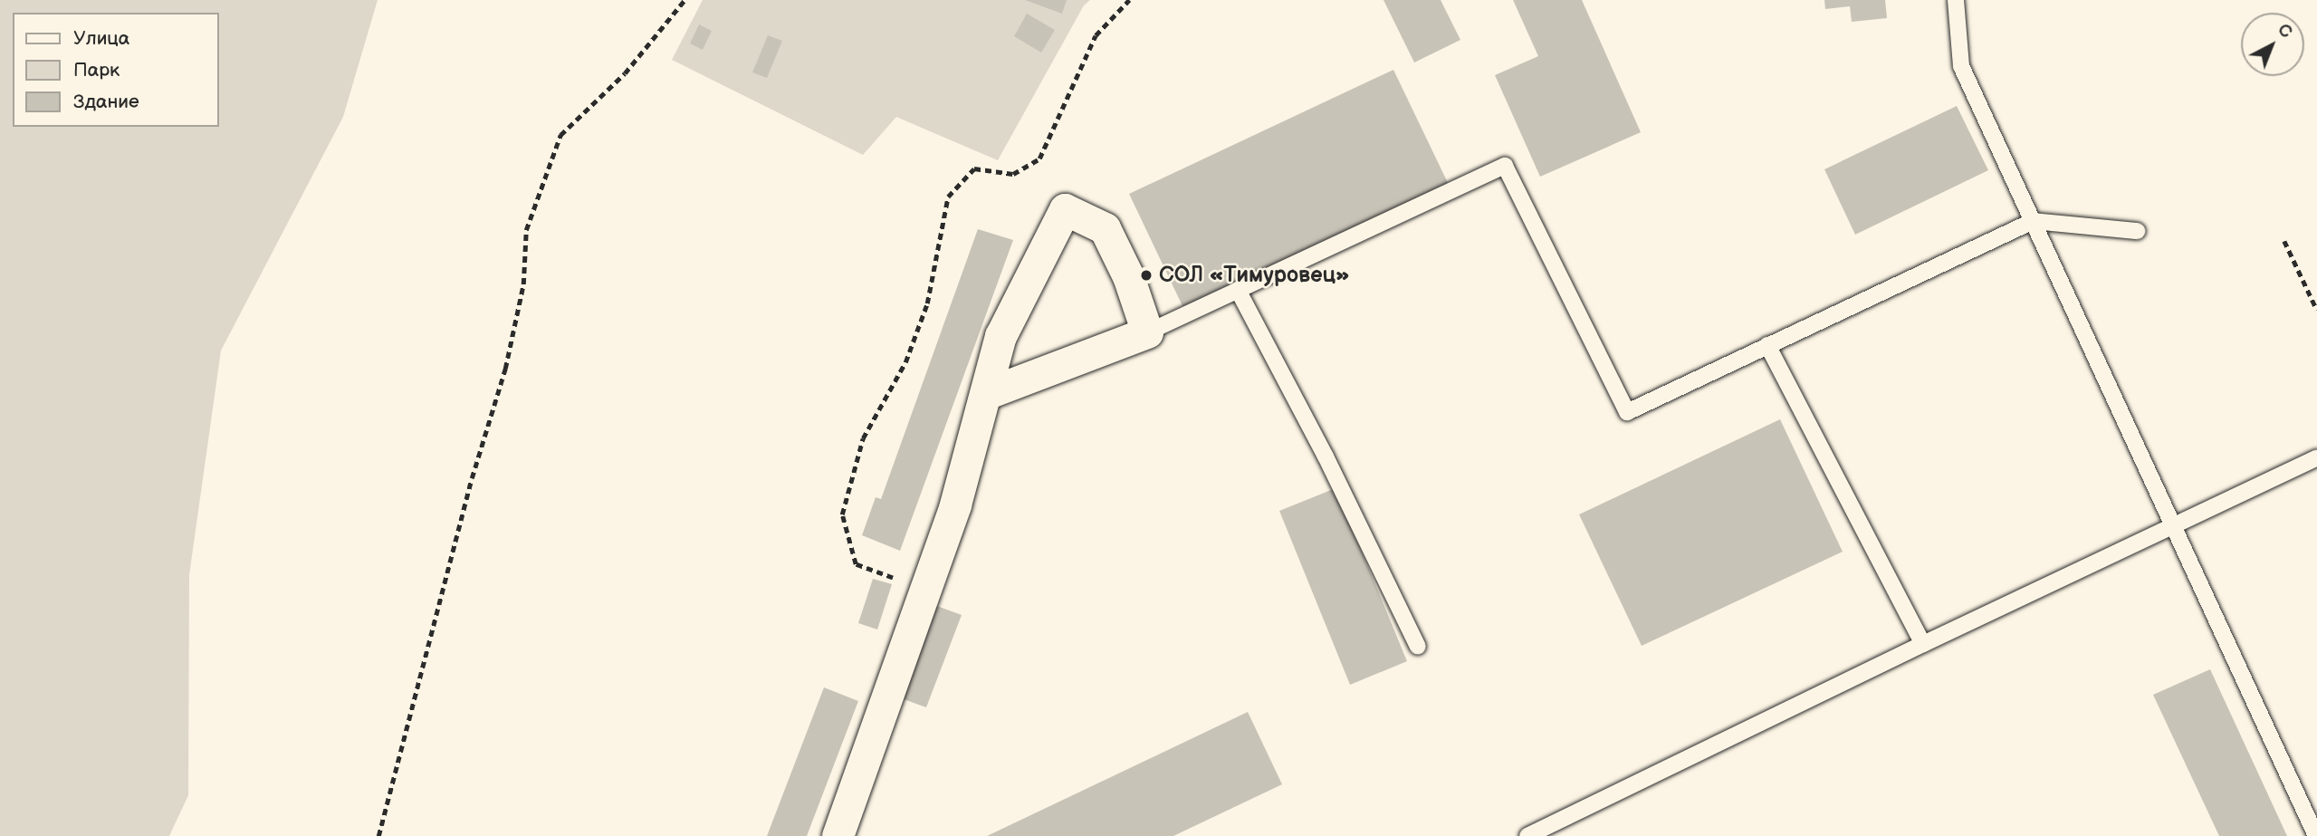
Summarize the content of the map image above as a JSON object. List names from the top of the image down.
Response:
{
  "places": ["СОЛ «Тимуровец»"],
  "legend": ["Улица", "Парк", "Здание"],
  "north": "top right"
}
